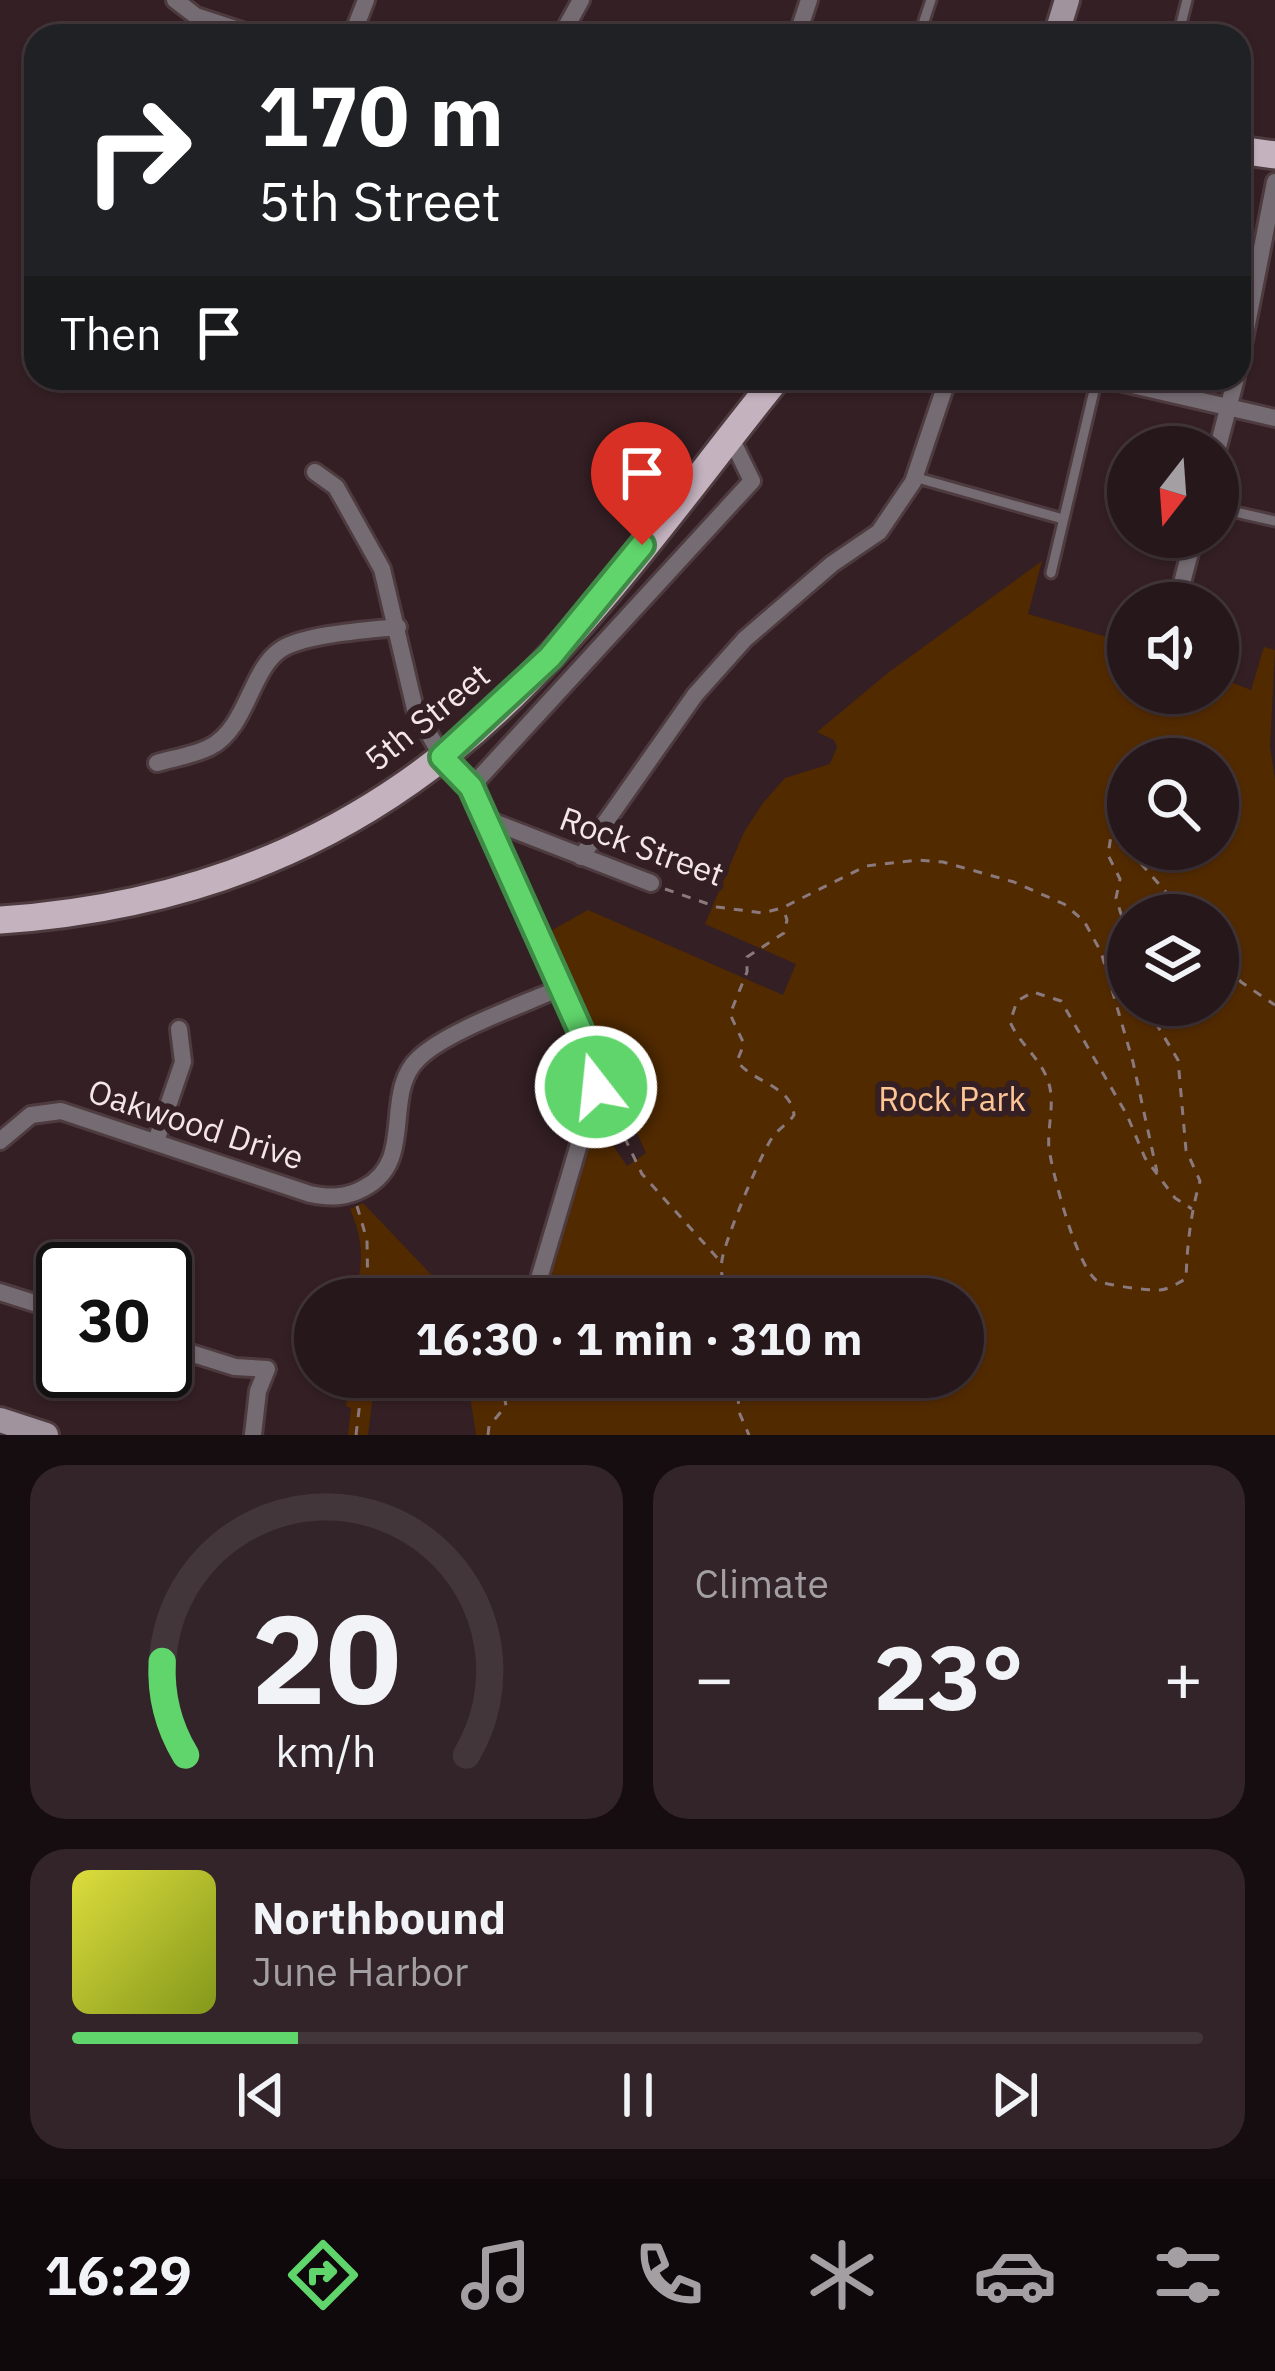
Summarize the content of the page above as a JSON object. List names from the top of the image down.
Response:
{
  "streets": {
    "main road": ["5th Street"],
    "street": ["Rock Street", "Oakwood Drive"]
  },
  "parks": ["Rock Park"],
  "north": "bottom",
  "page": {
    "turn": ["170 m", "5th Street"],
    "then": "Then",
    "limit": "30",
    "trip": "16:30 · 1 min · 310 m",
    "tile": "Climate",
    "heat": ["−", "23°", "+"],
    "song": ["Northbound", "June Harbor"],
    "tabs": "16:29",
    "gauge": ["20", "km/h"]
  }
}
